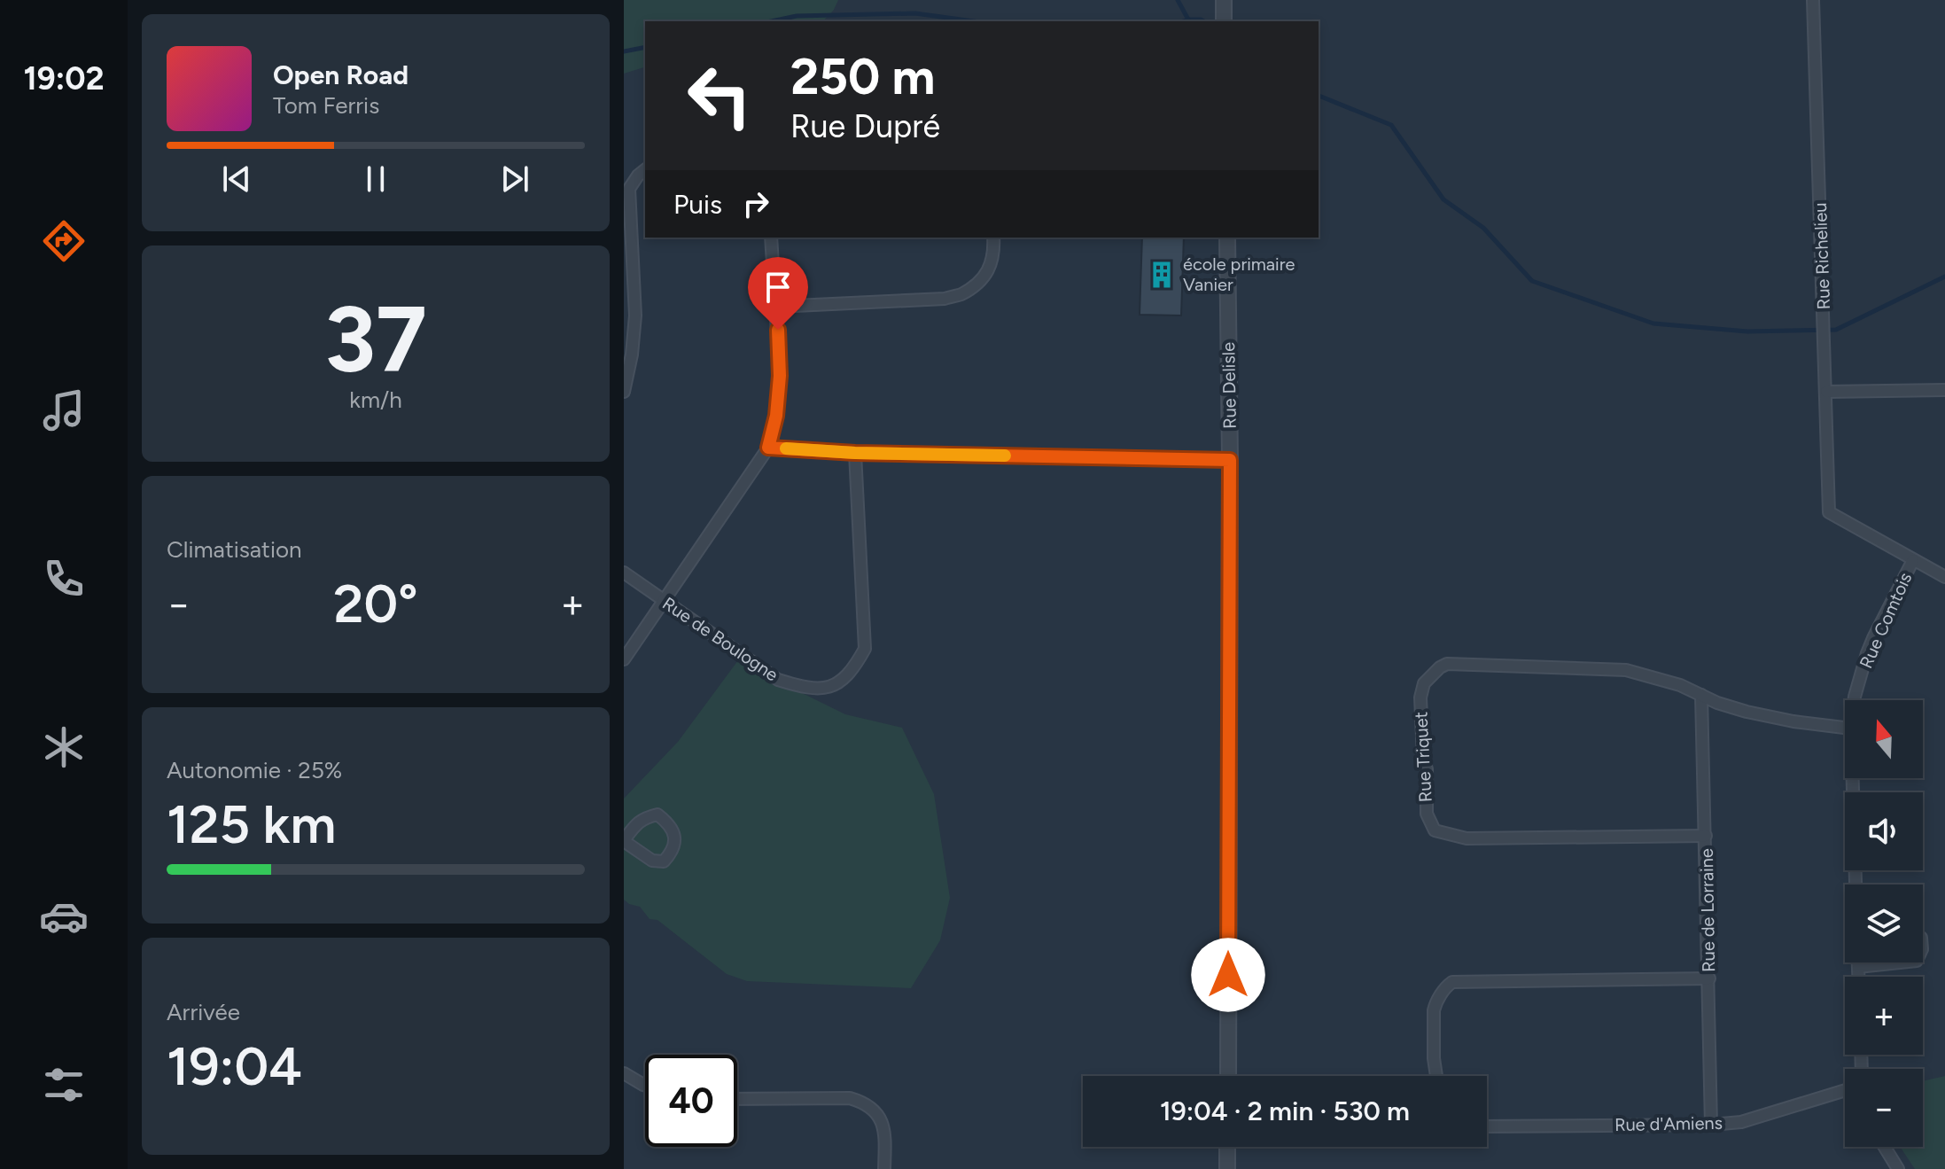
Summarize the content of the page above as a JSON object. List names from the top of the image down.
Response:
{
  "streets": {
    "street": [
      "Rue Richelieu",
      "Rue Delisle",
      "Rue Comtois",
      "Rue de Boulogne",
      "Rue Triquet",
      "Rue de Lorraine",
      "Rue d'Amiens"
    ]
  },
  "crossings": [
    ["Rue Richelieu", "Rue Comtois"],
    ["Rue Triquet", "Rue de Lorraine"],
    ["Rue de Lorraine", "Rue d'Amiens"]
  ],
  "places": {
    "building": ["école primaire Vanier"]
  },
  "north": "top",
  "page": {
    "tabs": "19:02",
    "turn": ["250 m", "Rue Dupré"],
    "song": ["Open Road", "Tom Ferris"],
    "then": "Puis",
    "tile": [
      ["37", "km/h"],
      "Climatisation",
      ["Autonomie · 25%", "125 km"],
      ["Arrivée", "19:04"]
    ],
    "heat": ["−", "20°", "+"],
    "map_buttons": ["+", "−"],
    "limit": "40",
    "trip": "19:04 · 2 min · 530 m"
  }
}
